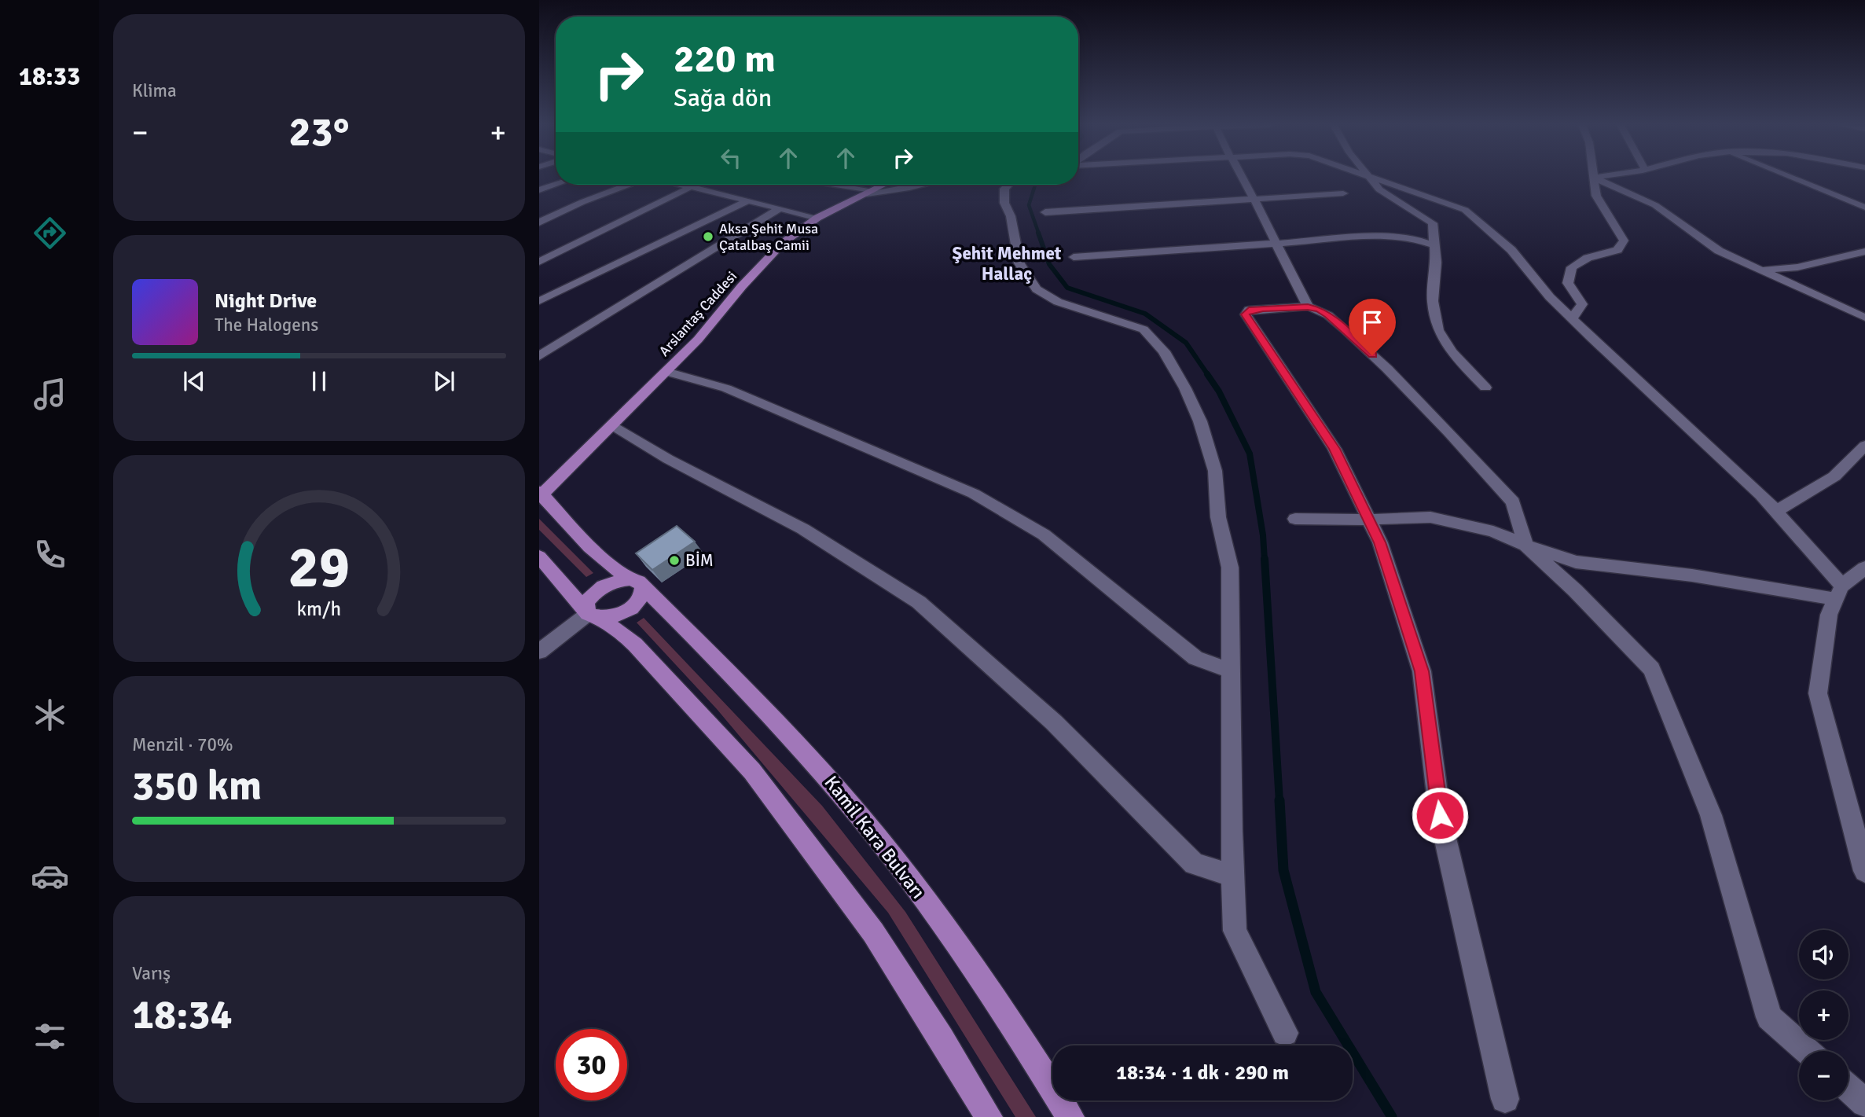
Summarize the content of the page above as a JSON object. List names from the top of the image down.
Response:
{
  "streets": {
    "main road": ["Arslantaş Caddesi", "Kamil Kara Bulvarı"]
  },
  "crossings": [
    ["Arslantaş Caddesi", "Kamil Kara Bulvarı"]
  ],
  "districts": ["Şehit Mehmet Hallaç"],
  "places": ["Aksa Şehit Musa Çatalbaş Camii", "BİM"],
  "page": {
    "tabs": "18:33",
    "tile": [
      "Klima",
      ["Menzil · 70%", "350 km"],
      ["Varış", "18:34"]
    ],
    "turn": ["220 m", "Sağa dön"],
    "heat": ["−", "23°", "+"],
    "song": ["Night Drive", "The Halogens"],
    "map_buttons": ["+", "−"],
    "limit": "30",
    "trip": "18:34 · 1 dk · 290 m",
    "gauge": ["29", "km/h"]
  }
}
